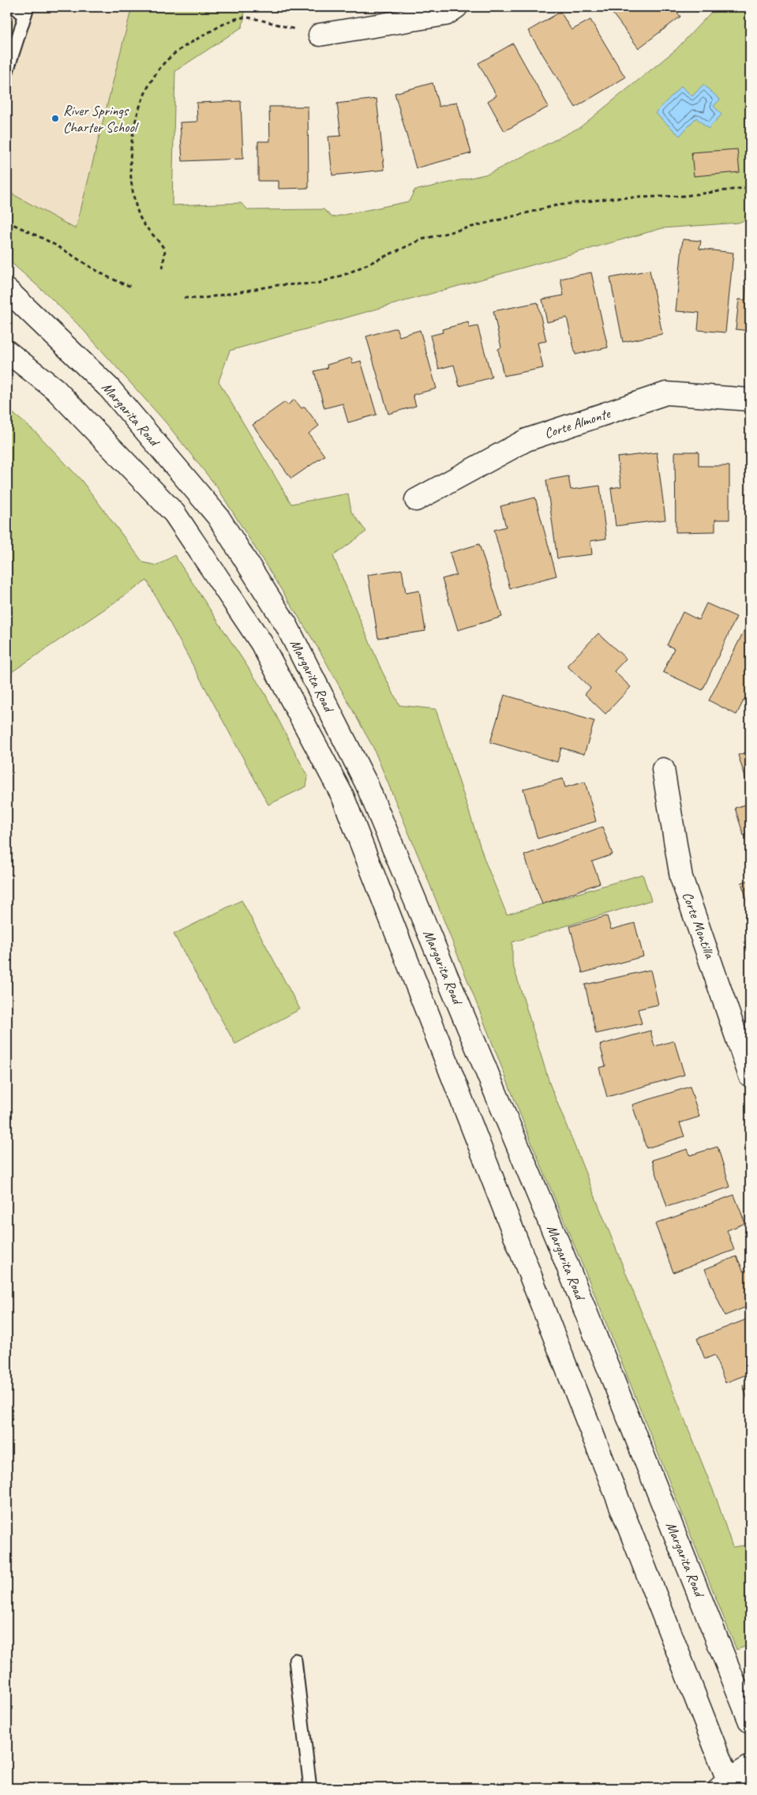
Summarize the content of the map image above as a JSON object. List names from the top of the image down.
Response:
{
  "streets": {
    "main road": ["Margarita Road", "Corte Almonte", "Corte Montilla"]
  },
  "places": ["River Springs Charter School"]
}
